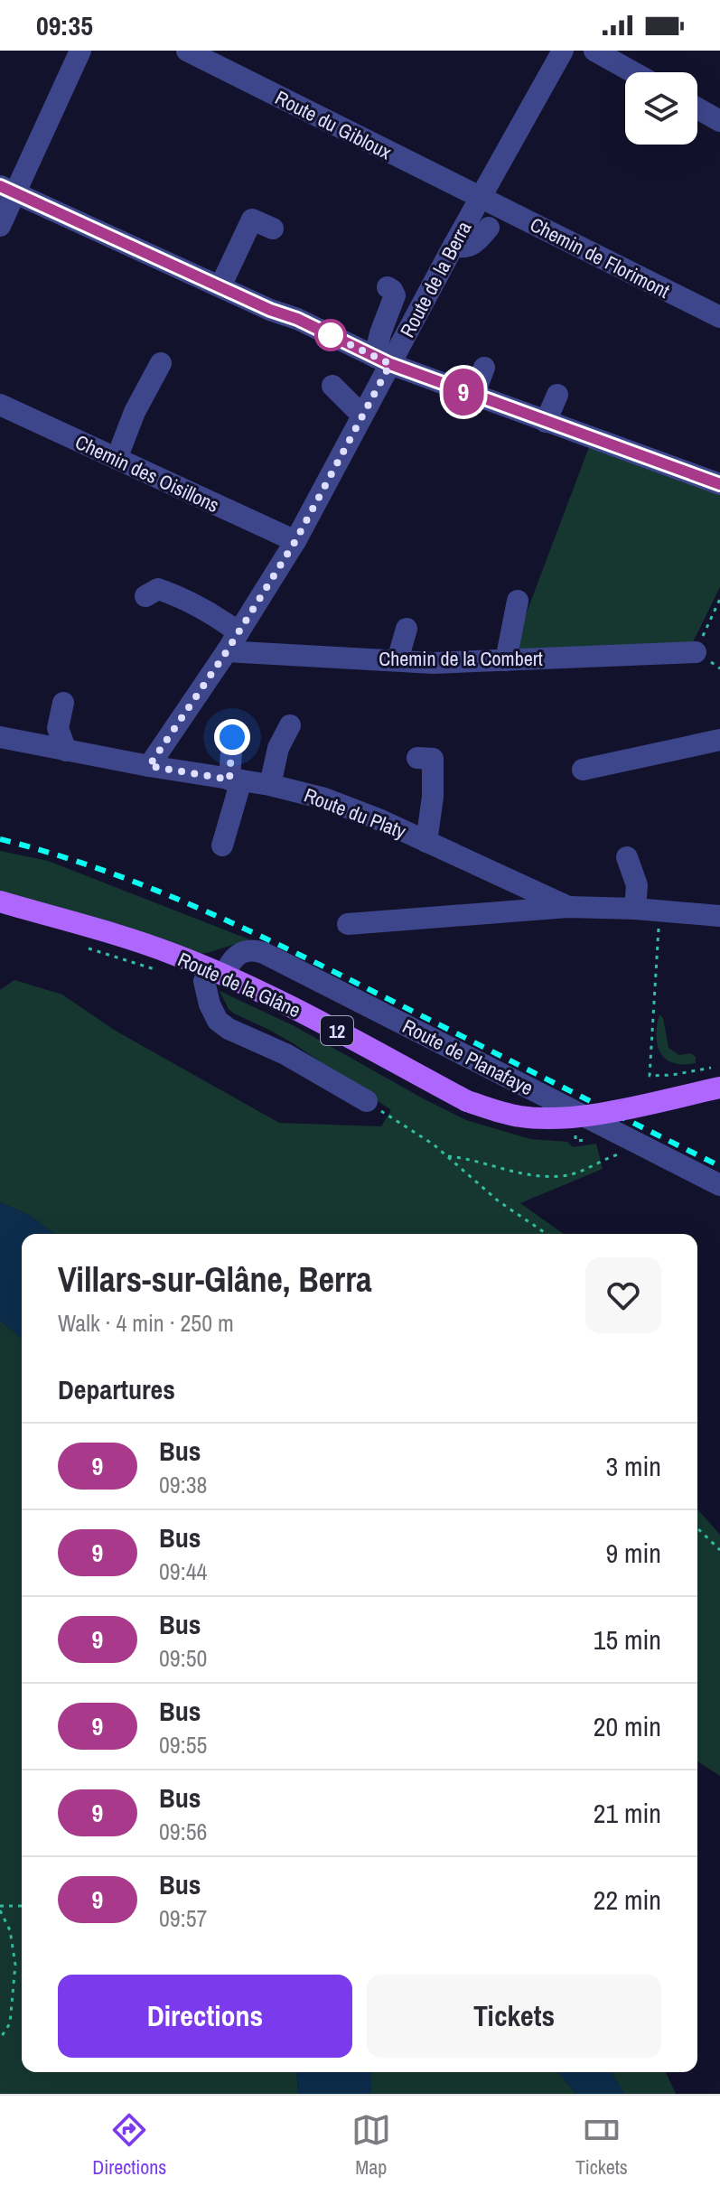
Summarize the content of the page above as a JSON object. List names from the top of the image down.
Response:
{
  "streets": {
    "main road": ["Route de la Glâne", "12"],
    "street": [
      "Route du Gibloux",
      "Chemin de Florimont",
      "Route de la Berra",
      "Chemin des Oisillons",
      "Chemin de la Combert",
      "Route du Platy",
      "Route de Planafaye"
    ]
  },
  "crossings": [
    ["Route du Gibloux", "Chemin de Florimont"],
    ["Route du Gibloux", "Route de la Berra"],
    ["Chemin de Florimont", "Route de la Berra"],
    ["Route de la Berra", "Chemin des Oisillons"],
    ["Route de la Berra", "Chemin de la Combert"],
    ["Route de la Berra", "Route du Platy"],
    ["Route de la Glâne", "Route de Planafaye"]
  ],
  "lines": ["bus line 9"],
  "page": {
    "status": "09:35",
    "on_map": "9",
    "heading": [
      ["Villars-sur-Glâne, Berra", "Walk · 4 min · 250 m"],
      "Departures"
    ],
    "list": [
      {
        "mark": "9",
        "name": "Bus",
        "note": "09:38",
        "value": "3 min"
      },
      {
        "mark": "9",
        "name": "Bus",
        "note": "09:44",
        "value": "9 min"
      },
      {
        "mark": "9",
        "name": "Bus",
        "note": "09:50",
        "value": "15 min"
      },
      {
        "mark": "9",
        "name": "Bus",
        "note": "09:55",
        "value": "20 min"
      },
      {
        "mark": "9",
        "name": "Bus",
        "note": "09:56",
        "value": "21 min"
      },
      {
        "mark": "9",
        "name": "Bus",
        "note": "09:57",
        "value": "22 min"
      }
    ],
    "buttons": ["Directions", "Tickets"],
    "tabs": ["Directions", "Map", "Tickets"]
  }
}
